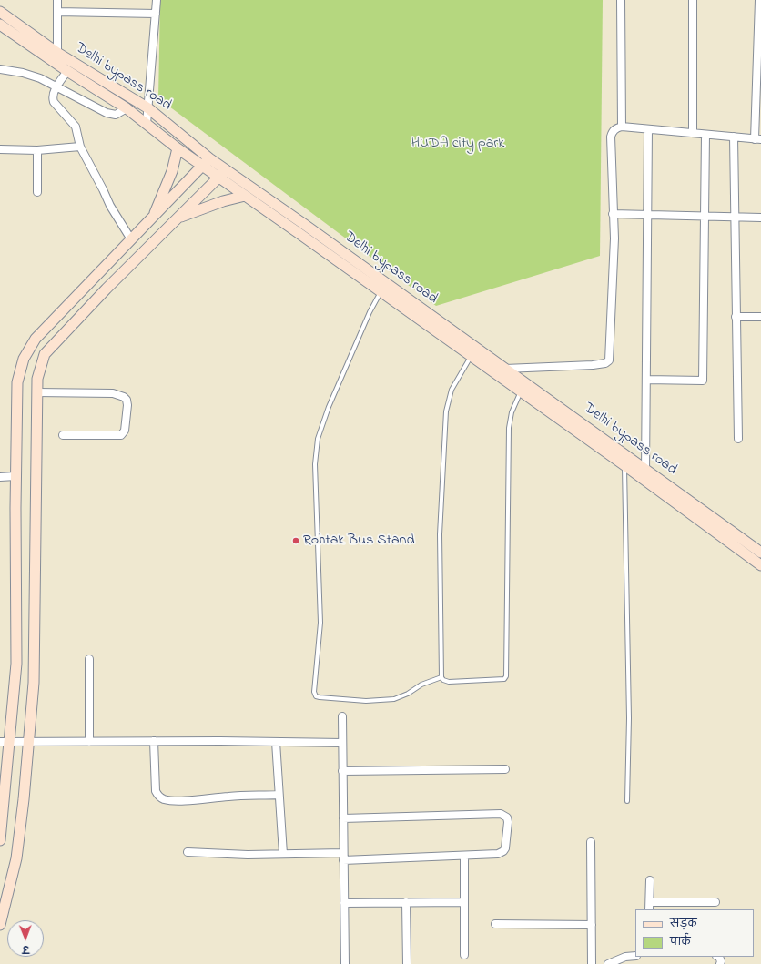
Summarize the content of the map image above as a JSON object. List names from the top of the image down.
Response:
{
  "streets": {
    "main road": ["Delhi bypass road"]
  },
  "parks": ["HUDA city park"],
  "places": ["Rohtak Bus Stand"],
  "legend": ["सड़क", "पार्क"],
  "north": "bottom"
}
